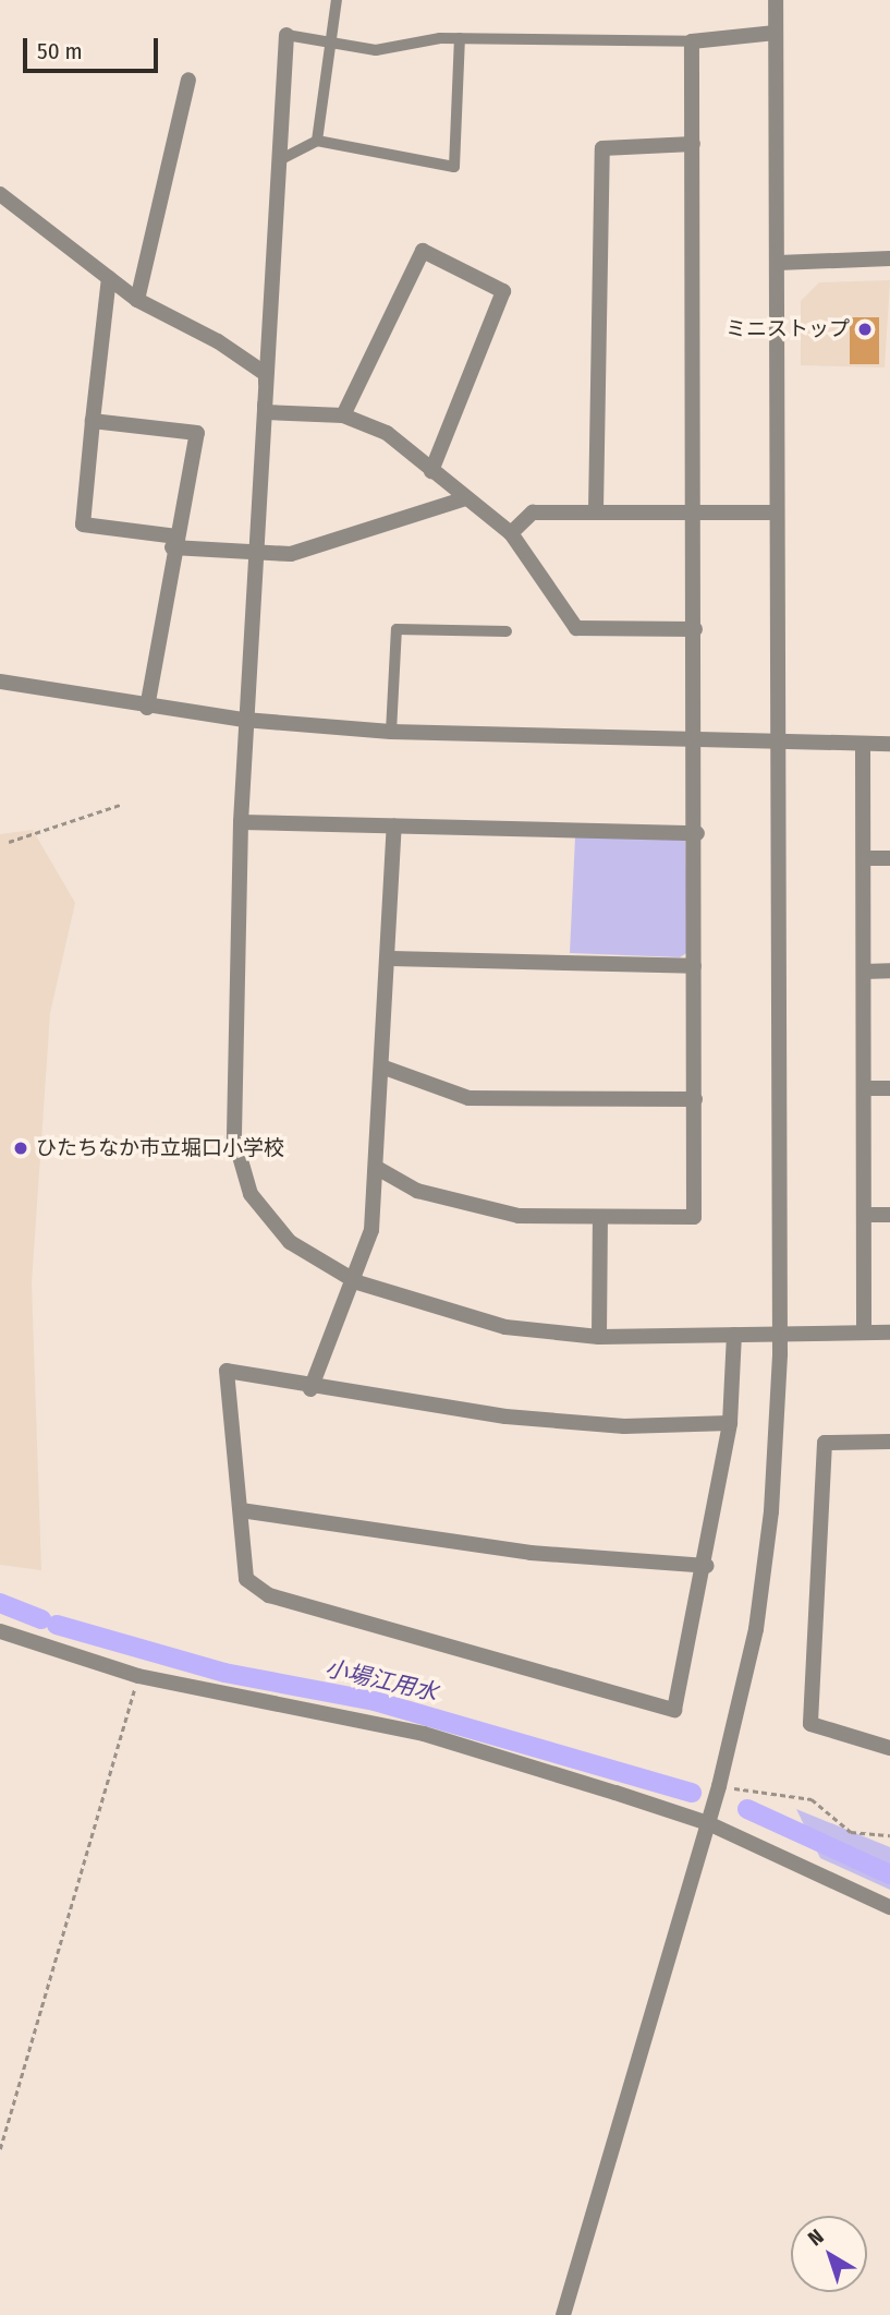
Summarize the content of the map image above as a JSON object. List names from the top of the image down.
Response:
{
  "water": ["小場江用水"],
  "places": ["ミニストップ", "ひたちなか市立堀口小学校"],
  "scale_bar": "50 m",
  "north": "top left"
}
